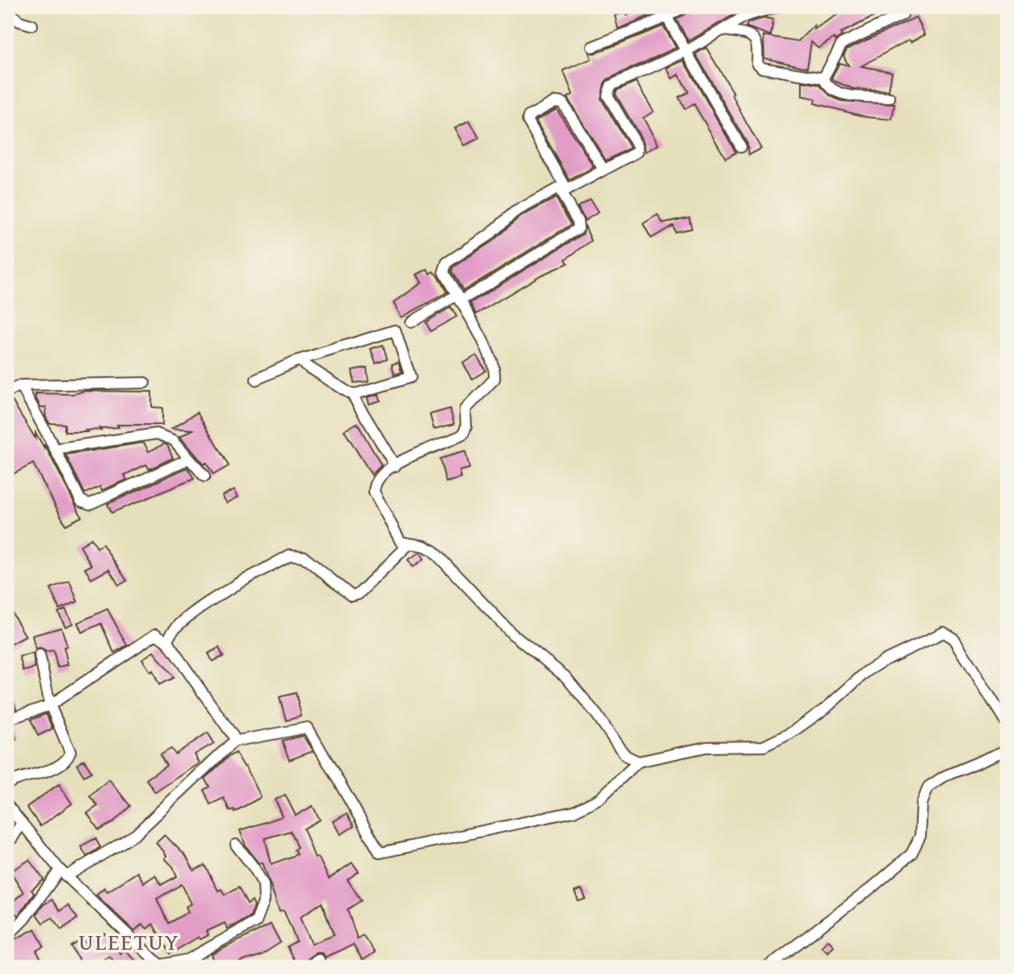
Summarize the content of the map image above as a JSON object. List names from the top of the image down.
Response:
{
  "districts": ["ULEETUY"]
}
